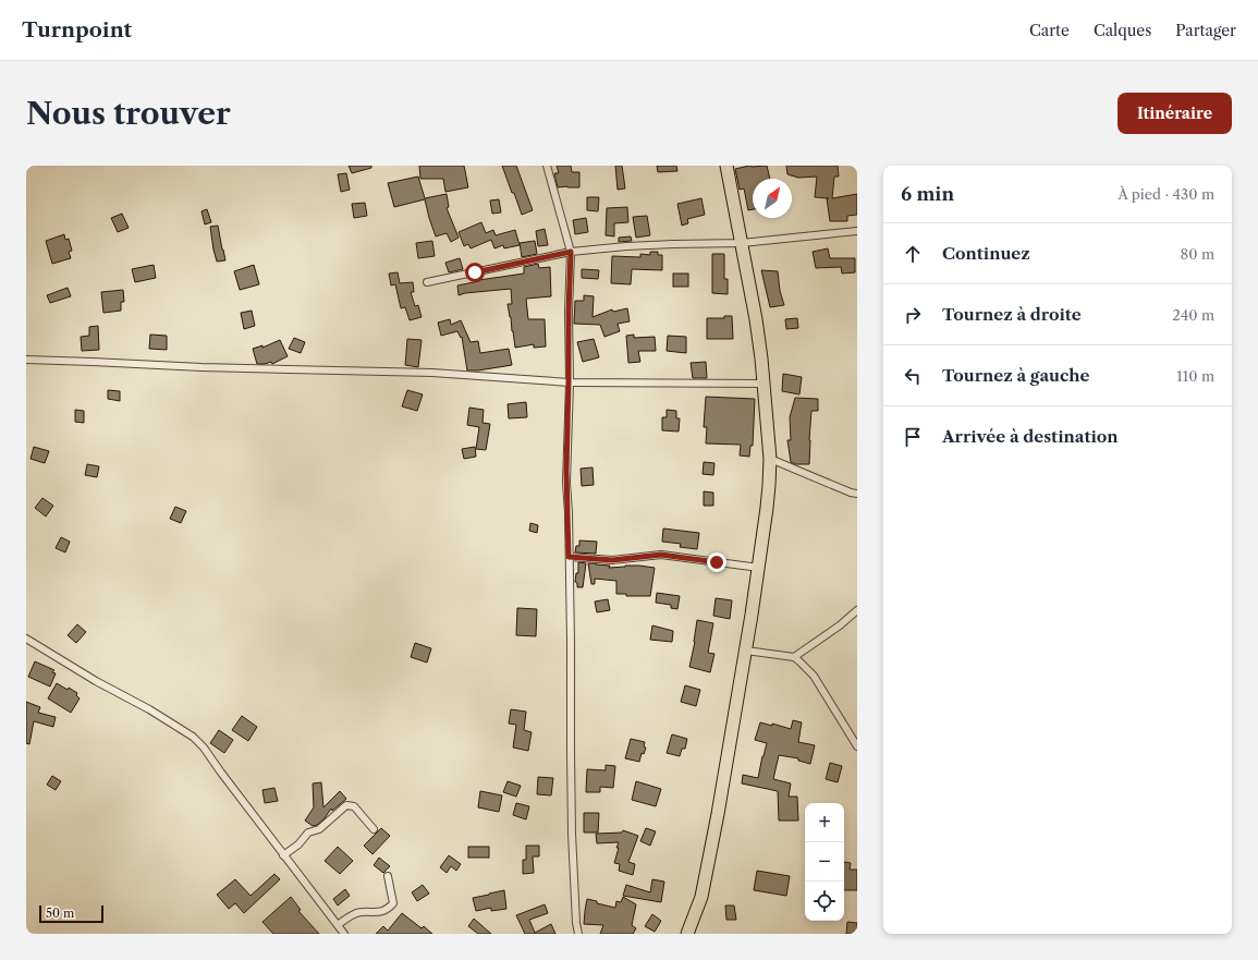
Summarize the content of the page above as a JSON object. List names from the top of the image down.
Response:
{
  "scale_bar": "50 m",
  "north": "top right",
  "page": {
    "header": "Turnpoint",
    "nav": ["Carte", "Calques", "Partager"],
    "buttons": "Itinéraire",
    "title": "Nous trouver",
    "heading": ["6 min", "À pied · 430 m"],
    "list": [
      ["Continuez", "80 m"],
      ["Tournez à droite", "240 m"],
      ["Tournez à gauche", "110 m"],
      "Arrivée à destination"
    ],
    "map_buttons": ["+", "−"],
    "scale": "50 m"
  }
}
